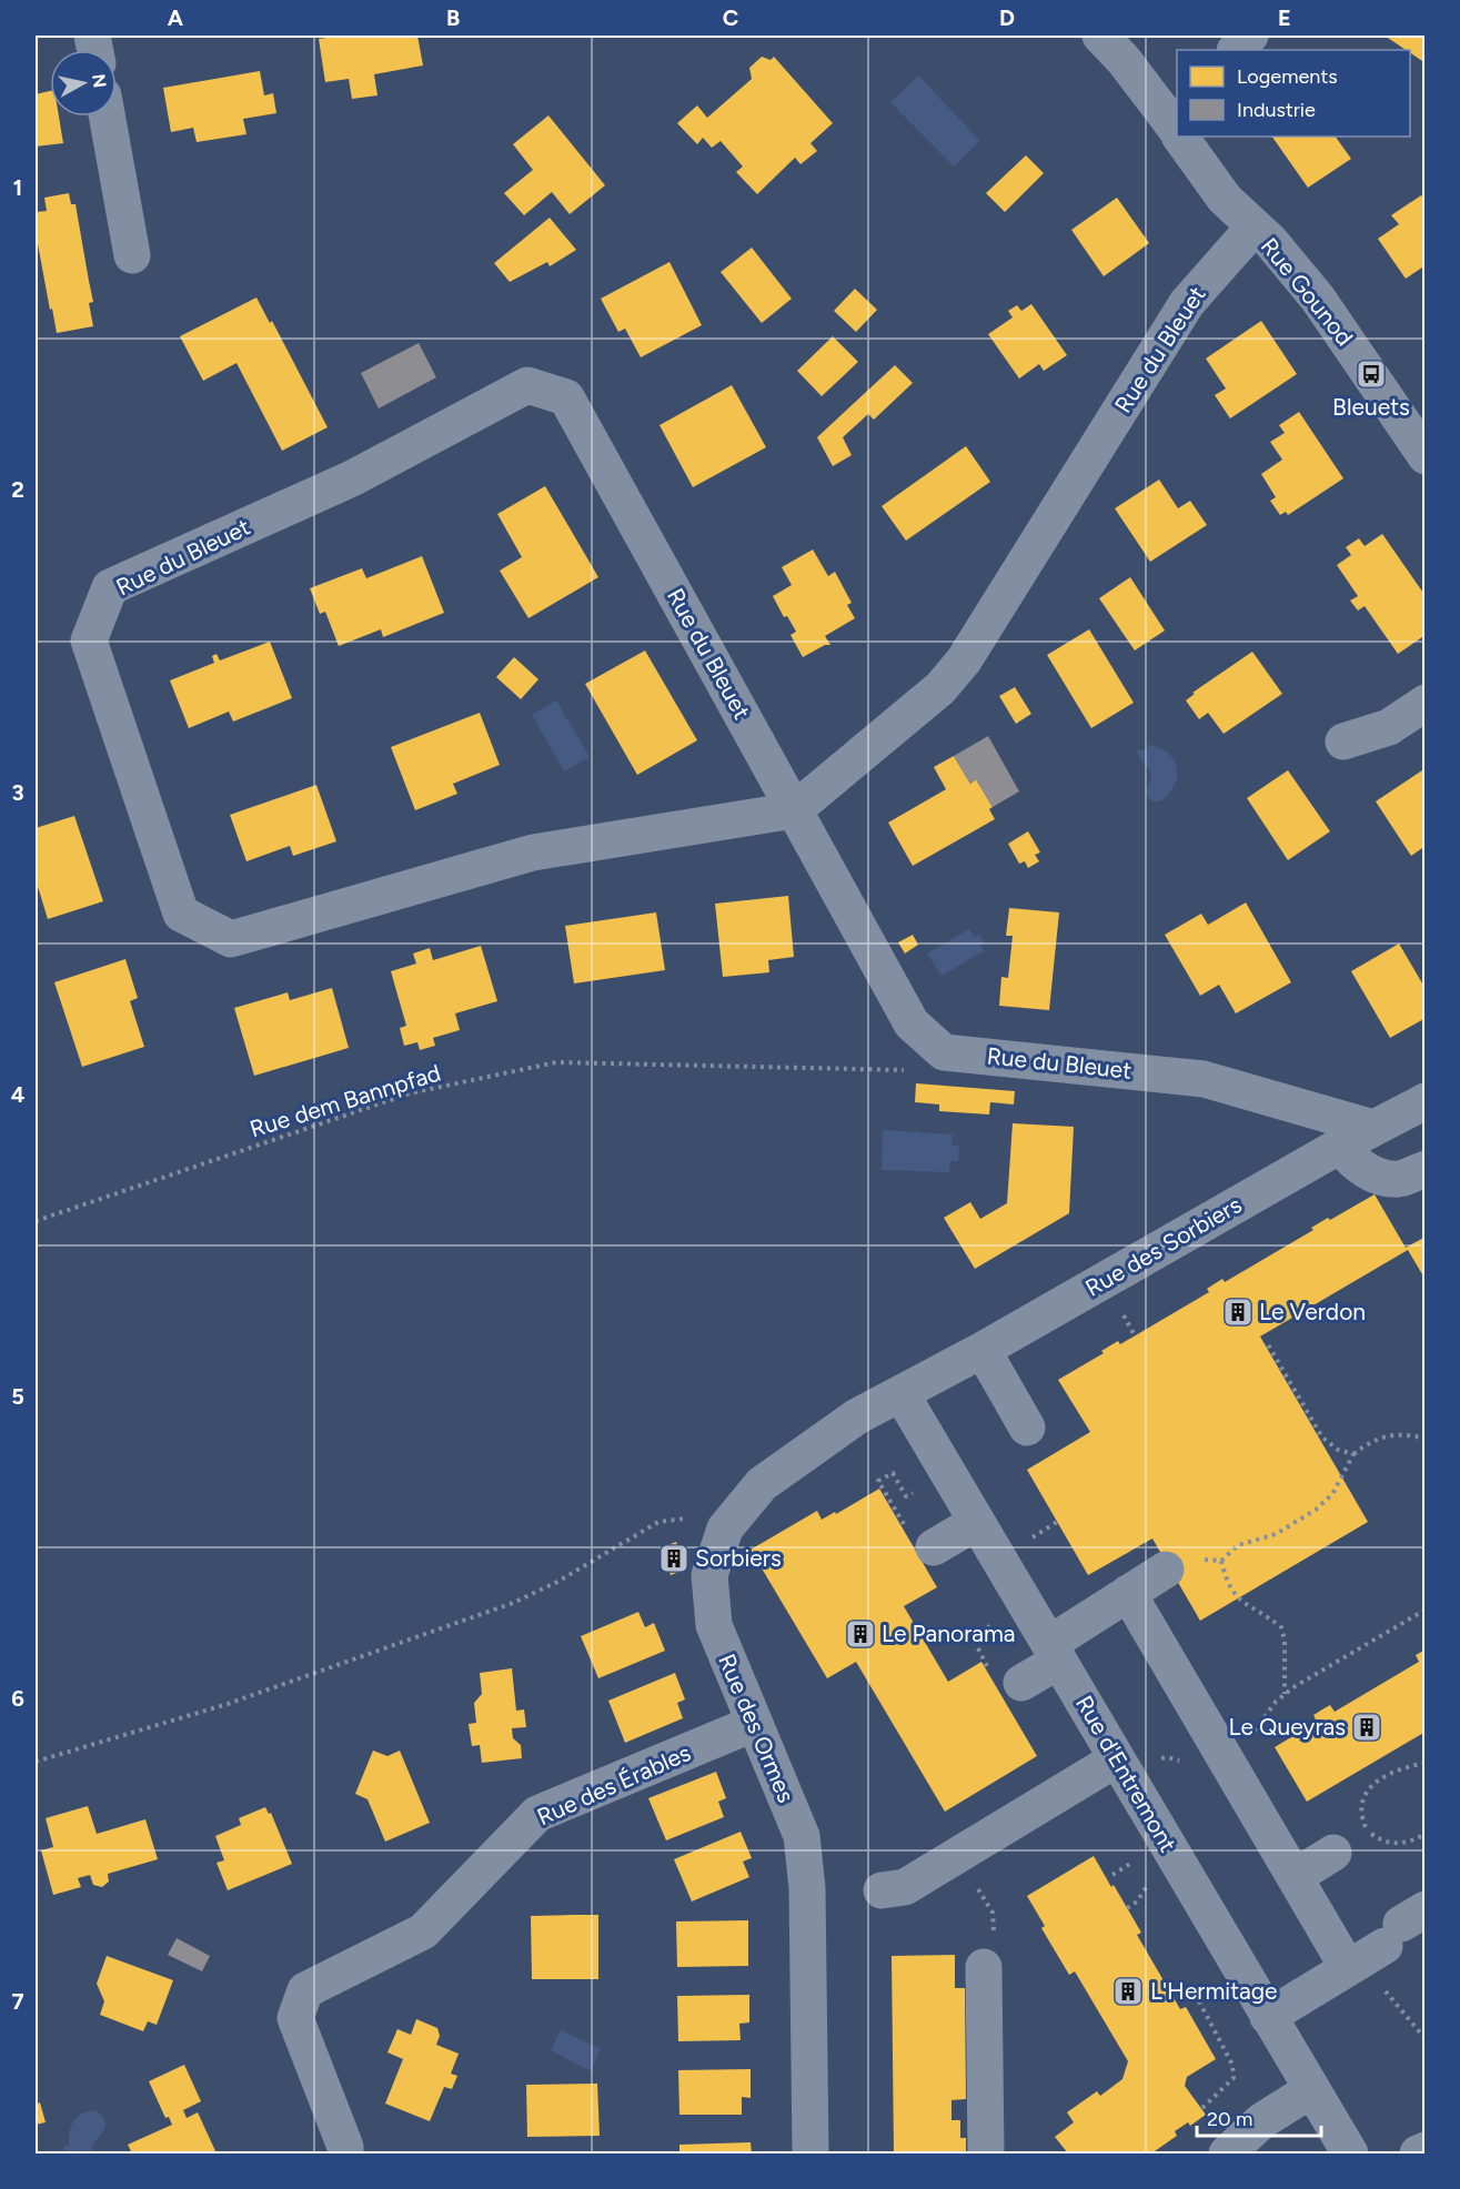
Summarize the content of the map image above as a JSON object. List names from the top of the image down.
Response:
{
  "streets": {
    "street": [
      "Rue Gounod",
      "Rue du Bleuet",
      "Rue des Sorbiers",
      "Rue des Ormes",
      "Rue d'Entremont",
      "Rue des Érables"
    ],
    "path": ["Rue dem Bannpfad"]
  },
  "crossings": [
    ["Rue Gounod", "Rue du Bleuet"],
    ["Rue du Bleuet", "Rue des Sorbiers"],
    ["Rue des Sorbiers", "Rue des Ormes"],
    ["Rue des Sorbiers", "Rue d'Entremont"],
    ["Rue des Ormes", "Rue d'Entremont"],
    ["Rue des Ormes", "Rue des Érables"]
  ],
  "places": {
    "bus stop": ["Bleuets"],
    "building": [
      "Le Verdon",
      "Sorbiers",
      "Le Panorama",
      "Le Queyras",
      "L'Hermitage"
    ]
  },
  "legend": ["Logements", "Industrie"],
  "scale_bar": "20 m",
  "north": "right",
  "grid": {
    "columns": [
      "A",
      "B",
      "C",
      "D",
      "E"
    ],
    "rows": [
      "1",
      "2",
      "3",
      "4",
      "5",
      "6",
      "7"
    ]
  }
}
